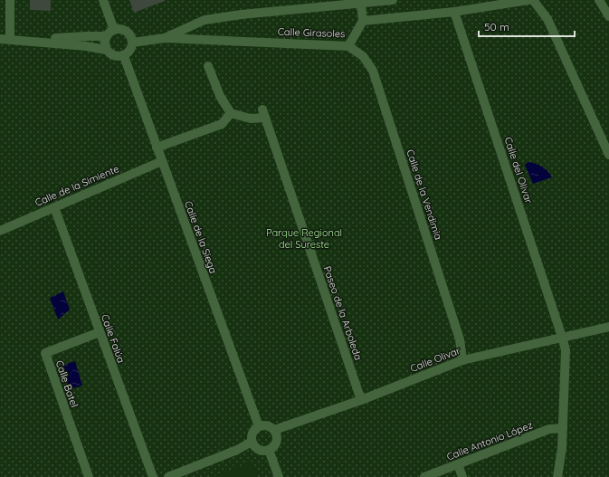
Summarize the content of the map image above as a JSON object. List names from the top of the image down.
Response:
{
  "streets": {
    "street": [
      "Calle Girasoles",
      "Calle del Olivar",
      "Calle de la Simiente",
      "Calle de la Vendimia",
      "Calle de la Siega",
      "Paseo de la Arboleda",
      "Calle Falúa",
      "Calle Olivar",
      "Calle Batel",
      "Calle Antonio López"
    ]
  },
  "crossings": [
    ["Calle Girasoles", "Calle de la Vendimia"],
    ["Calle Girasoles", "Calle de la Siega"],
    ["Calle del Olivar", "Calle Olivar"],
    ["Calle del Olivar", "Calle Antonio López"],
    ["Calle de la Simiente", "Calle de la Siega"],
    ["Calle de la Simiente", "Calle Falúa"],
    ["Calle de la Vendimia", "Calle Olivar"],
    ["Calle de la Siega", "Calle Olivar"],
    ["Paseo de la Arboleda", "Calle Olivar"],
    ["Calle Falúa", "Calle Batel"]
  ],
  "parks": ["Parque Regional del Sureste"],
  "scale_bar": "50 m"
}
